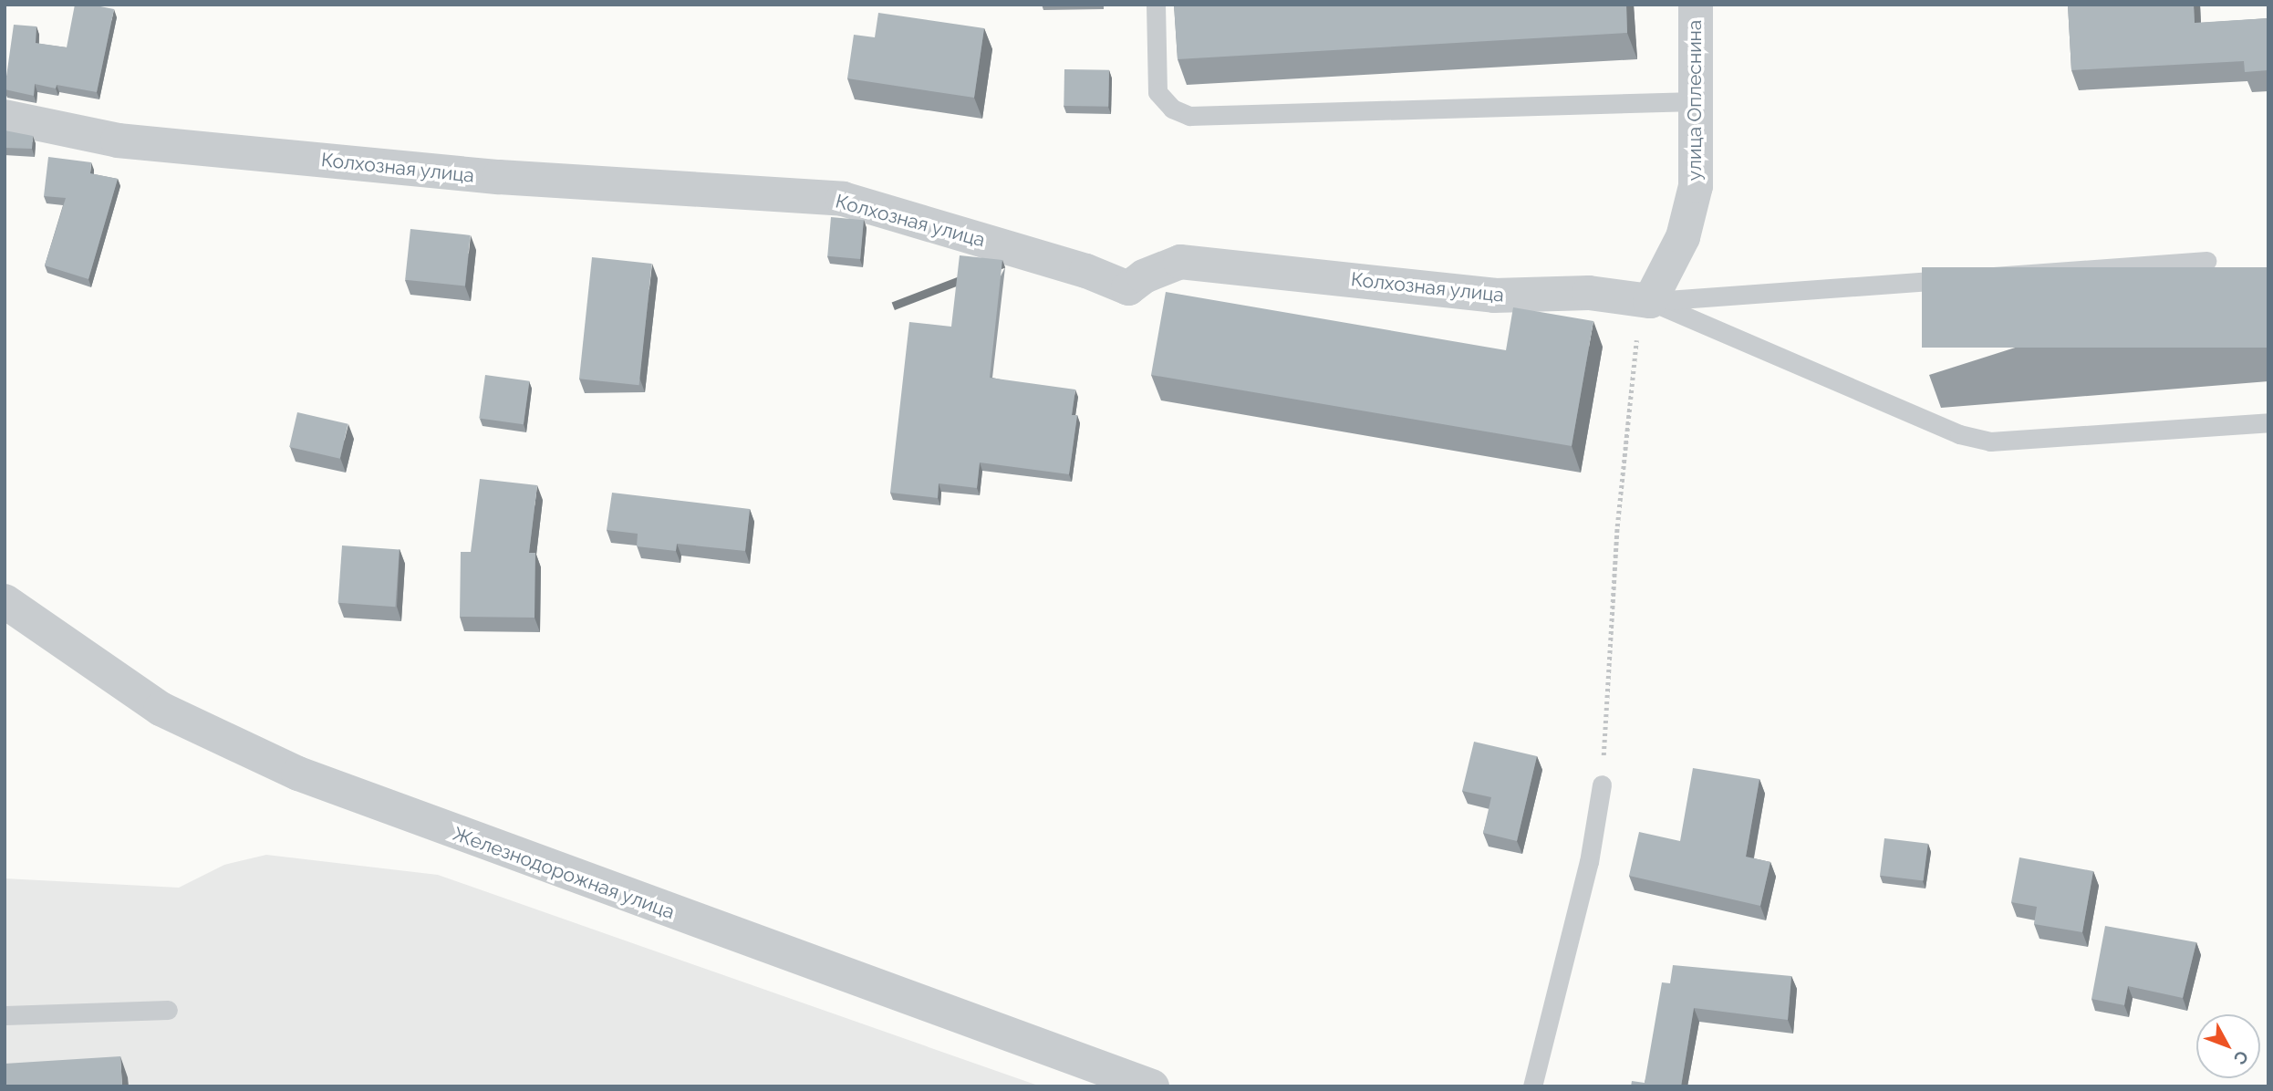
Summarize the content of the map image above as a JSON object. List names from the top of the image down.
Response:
{
  "streets": {
    "street": ["улица Оплеснина", "Колхозная улица", "Железнодорожная улица"]
  },
  "crossings": [
    ["улица Оплеснина", "Колхозная улица"]
  ],
  "north": "bottom right"
}
